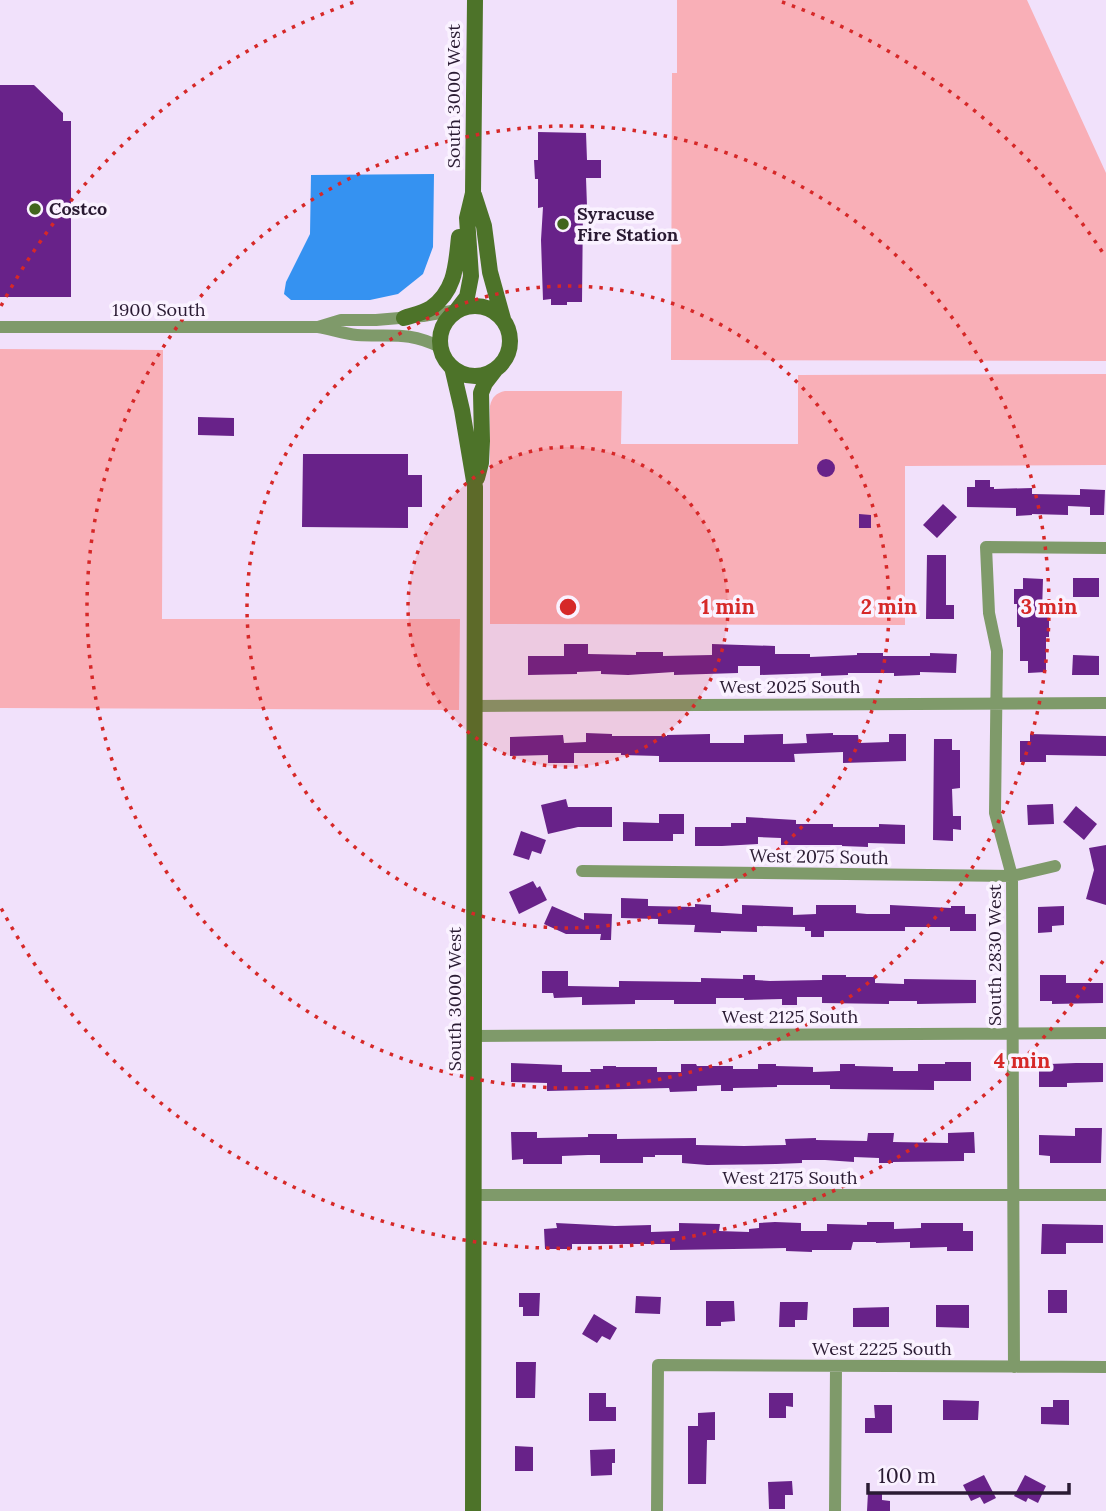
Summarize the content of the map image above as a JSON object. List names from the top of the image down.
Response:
{
  "streets": {
    "street": [
      "South 3000 West",
      "1900 South",
      "West 2025 South",
      "West 2075 South",
      "South 2830 West",
      "West 2125 South",
      "West 2175 South",
      "West 2225 South"
    ]
  },
  "crossings": [
    ["South 3000 West", "West 2025 South"],
    ["South 3000 West", "West 2125 South"],
    ["South 3000 West", "West 2175 South"],
    ["West 2025 South", "South 2830 West"],
    ["West 2075 South", "South 2830 West"],
    ["South 2830 West", "West 2125 South"],
    ["South 2830 West", "West 2175 South"],
    ["South 2830 West", "West 2225 South"]
  ],
  "places": ["Costco", "Syracuse Fire Station"],
  "scale_bar": "100 m",
  "rings": [
    "1 min",
    "2 min",
    "3 min",
    "4 min"
  ]
}
